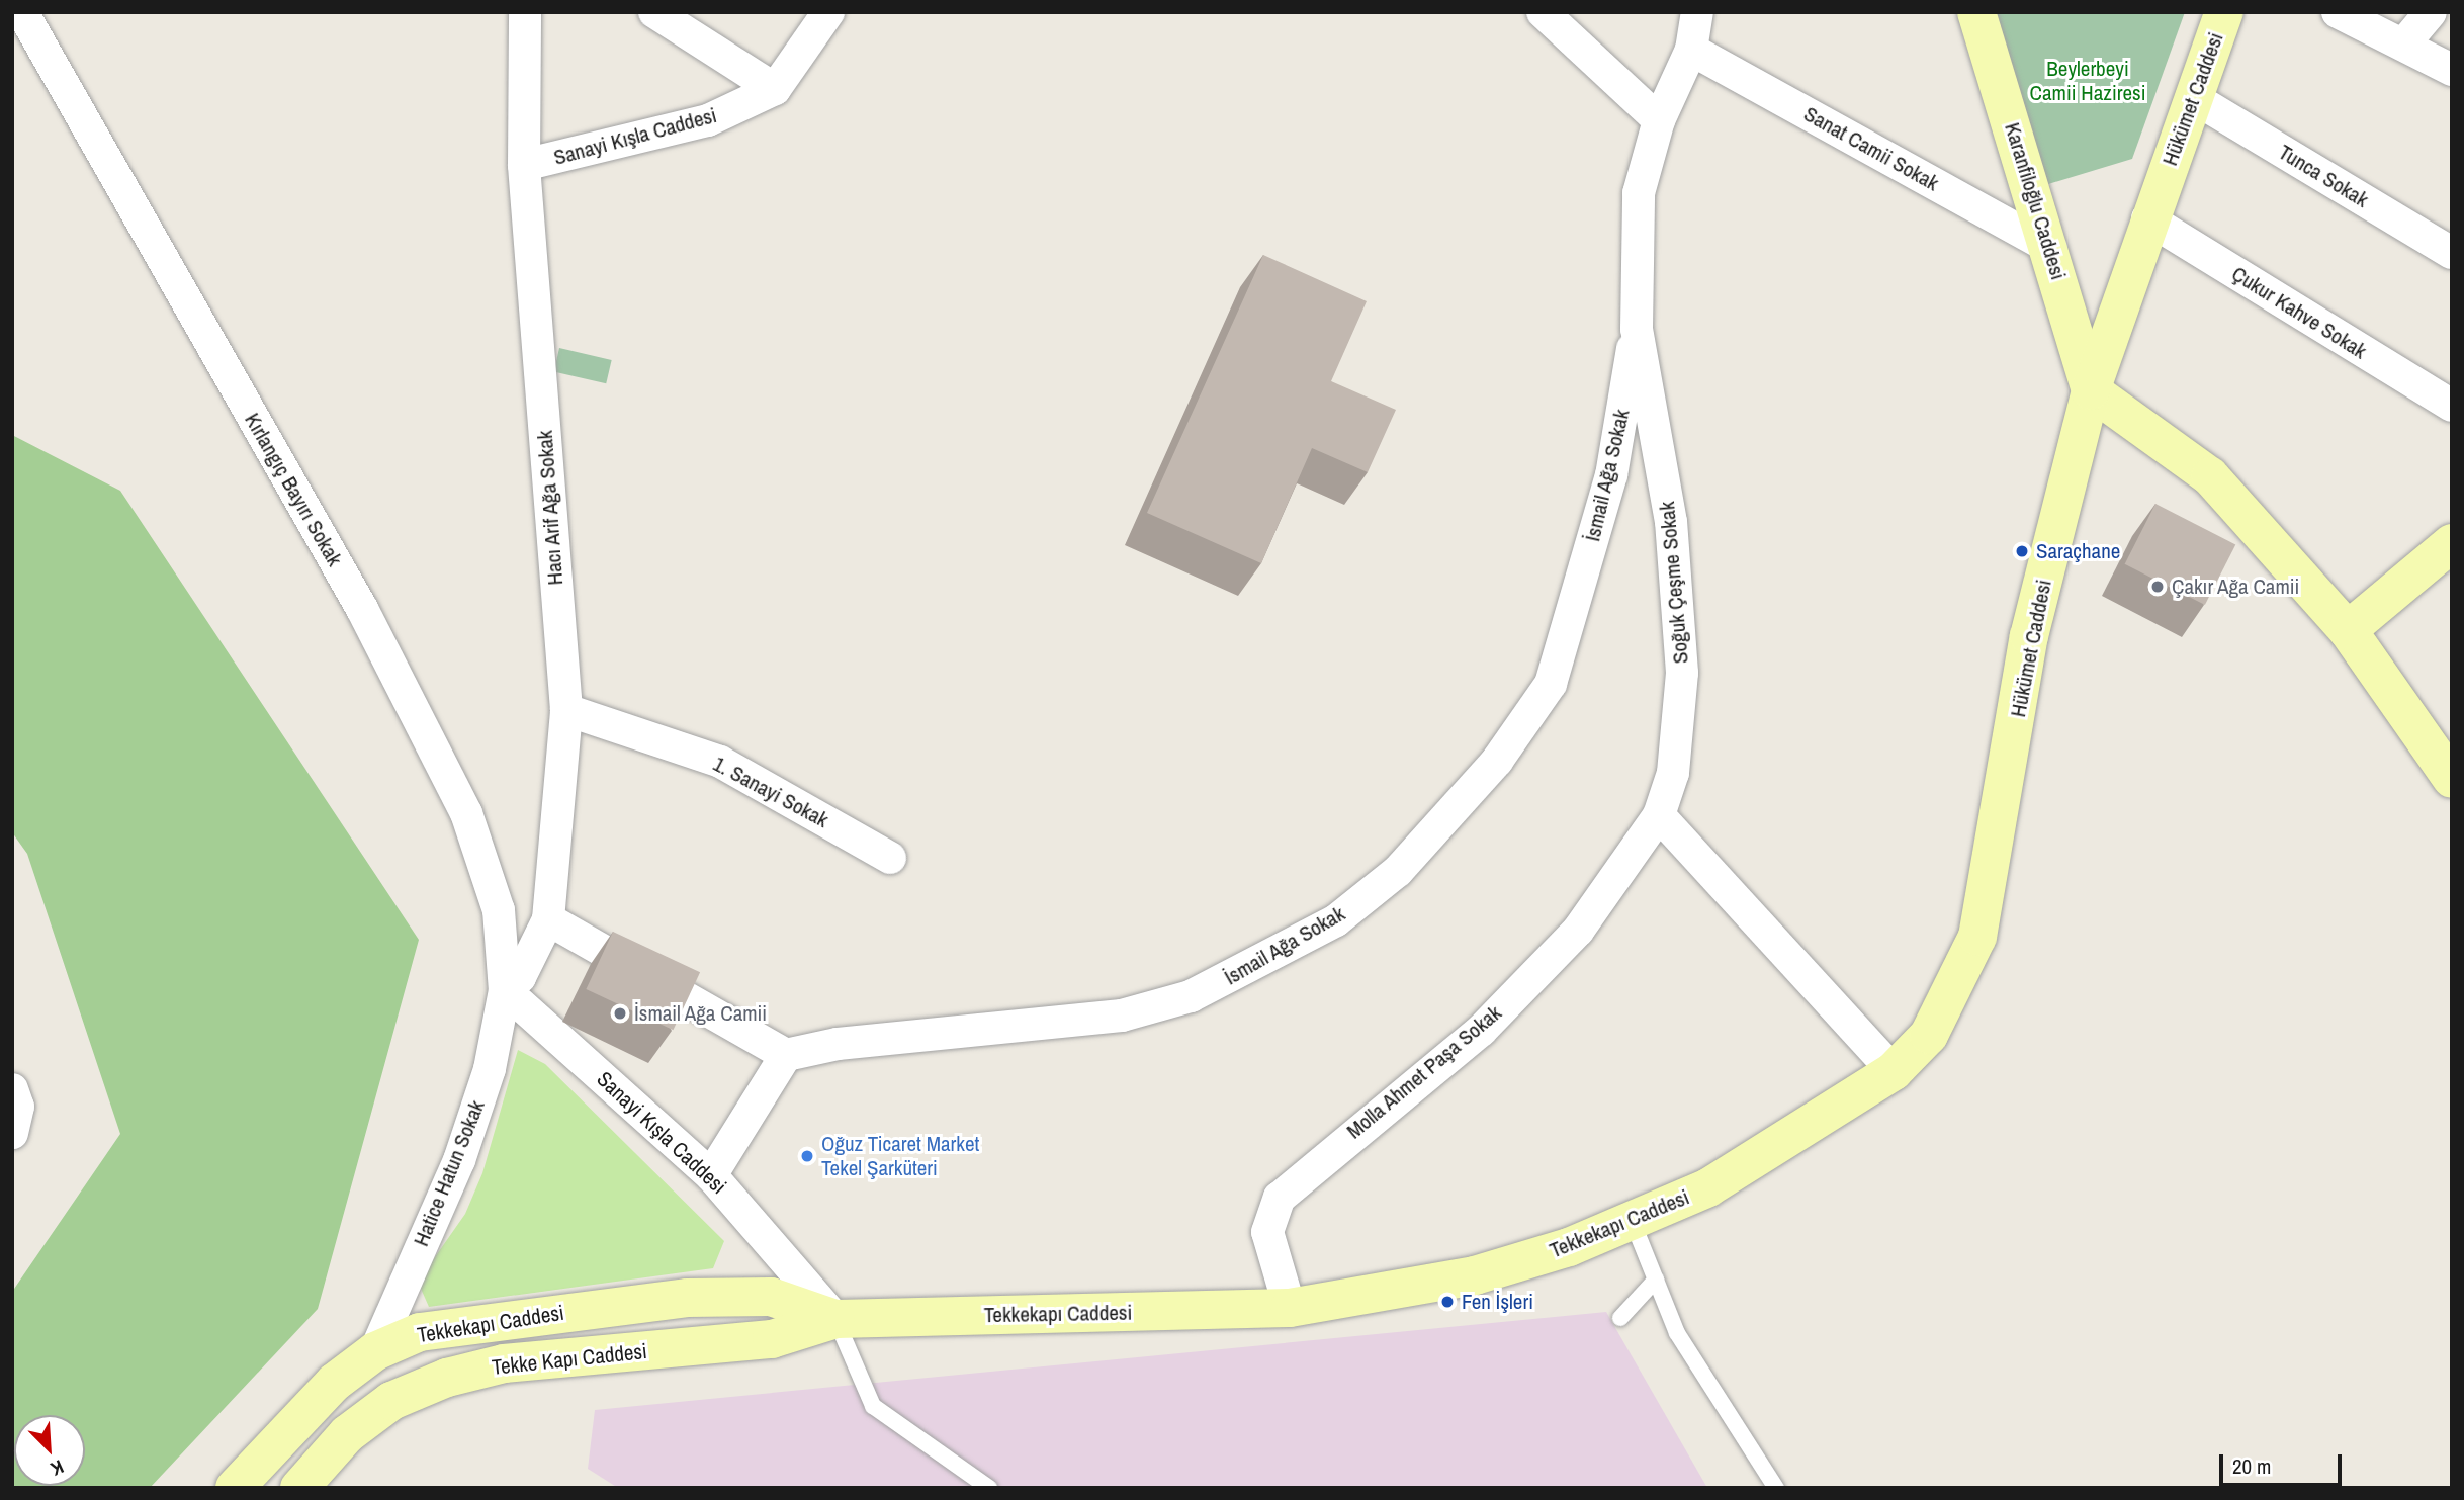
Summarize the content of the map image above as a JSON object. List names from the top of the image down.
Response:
{
  "streets": {
    "main road": [
      "Hükümet Caddesi",
      "Karanfiloğlu Caddesi",
      "Tekkekapı Caddesi",
      "Tekke Kapı Caddesi"
    ],
    "street": [
      "Sanayi Kışla Caddesi",
      "Sanat Camii Sokak",
      "Tunca Sokak",
      "Çukur Kahve Sokak",
      "İsmail Ağa Sokak",
      "Kırlangıç Bayırı Sokak",
      "Hacı Arif Ağa Sokak",
      "Soğuk Çeşme Sokak",
      "1. Sanayi Sokak",
      "Molla Ahmet Paşa Sokak",
      "Hatice Hatun Sokak"
    ]
  },
  "crossings": [
    ["Hükümet Caddesi", "Tunca Sokak"],
    ["Hükümet Caddesi", "Karanfiloğlu Caddesi"],
    ["Hükümet Caddesi", "Çukur Kahve Sokak"],
    ["Hükümet Caddesi", "Tekkekapı Caddesi"],
    ["Sanayi Kışla Caddesi", "Kırlangıç Bayırı Sokak"],
    ["Sanayi Kışla Caddesi", "Hacı Arif Ağa Sokak"],
    ["Sanayi Kışla Caddesi", "Hatice Hatun Sokak"],
    ["Sanayi Kışla Caddesi", "Tekkekapı Caddesi"],
    ["Sanayi Kışla Caddesi", "Tekke Kapı Caddesi"],
    ["Sanat Camii Sokak", "Karanfiloğlu Caddesi"],
    ["Sanat Camii Sokak", "Soğuk Çeşme Sokak"],
    ["İsmail Ağa Sokak", "Soğuk Çeşme Sokak"],
    ["Kırlangıç Bayırı Sokak", "Hacı Arif Ağa Sokak"],
    ["Kırlangıç Bayırı Sokak", "Hatice Hatun Sokak"],
    ["Hacı Arif Ağa Sokak", "1. Sanayi Sokak"],
    ["Hacı Arif Ağa Sokak", "Hatice Hatun Sokak"],
    ["Soğuk Çeşme Sokak", "Molla Ahmet Paşa Sokak"],
    ["Molla Ahmet Paşa Sokak", "Tekkekapı Caddesi"],
    ["Hatice Hatun Sokak", "Tekkekapı Caddesi"],
    ["Tekkekapı Caddesi", "Tekke Kapı Caddesi"]
  ],
  "parks": ["Beylerbeyi Camii Haziresi"],
  "places": [
    "Saraçhane",
    "Çakır Ağa Camii",
    "İsmail Ağa Camii",
    "Oğuz Ticaret Market Tekel Şarküteri",
    "Fen İşleri"
  ],
  "scale_bar": "20 m",
  "north": "bottom right"
}
